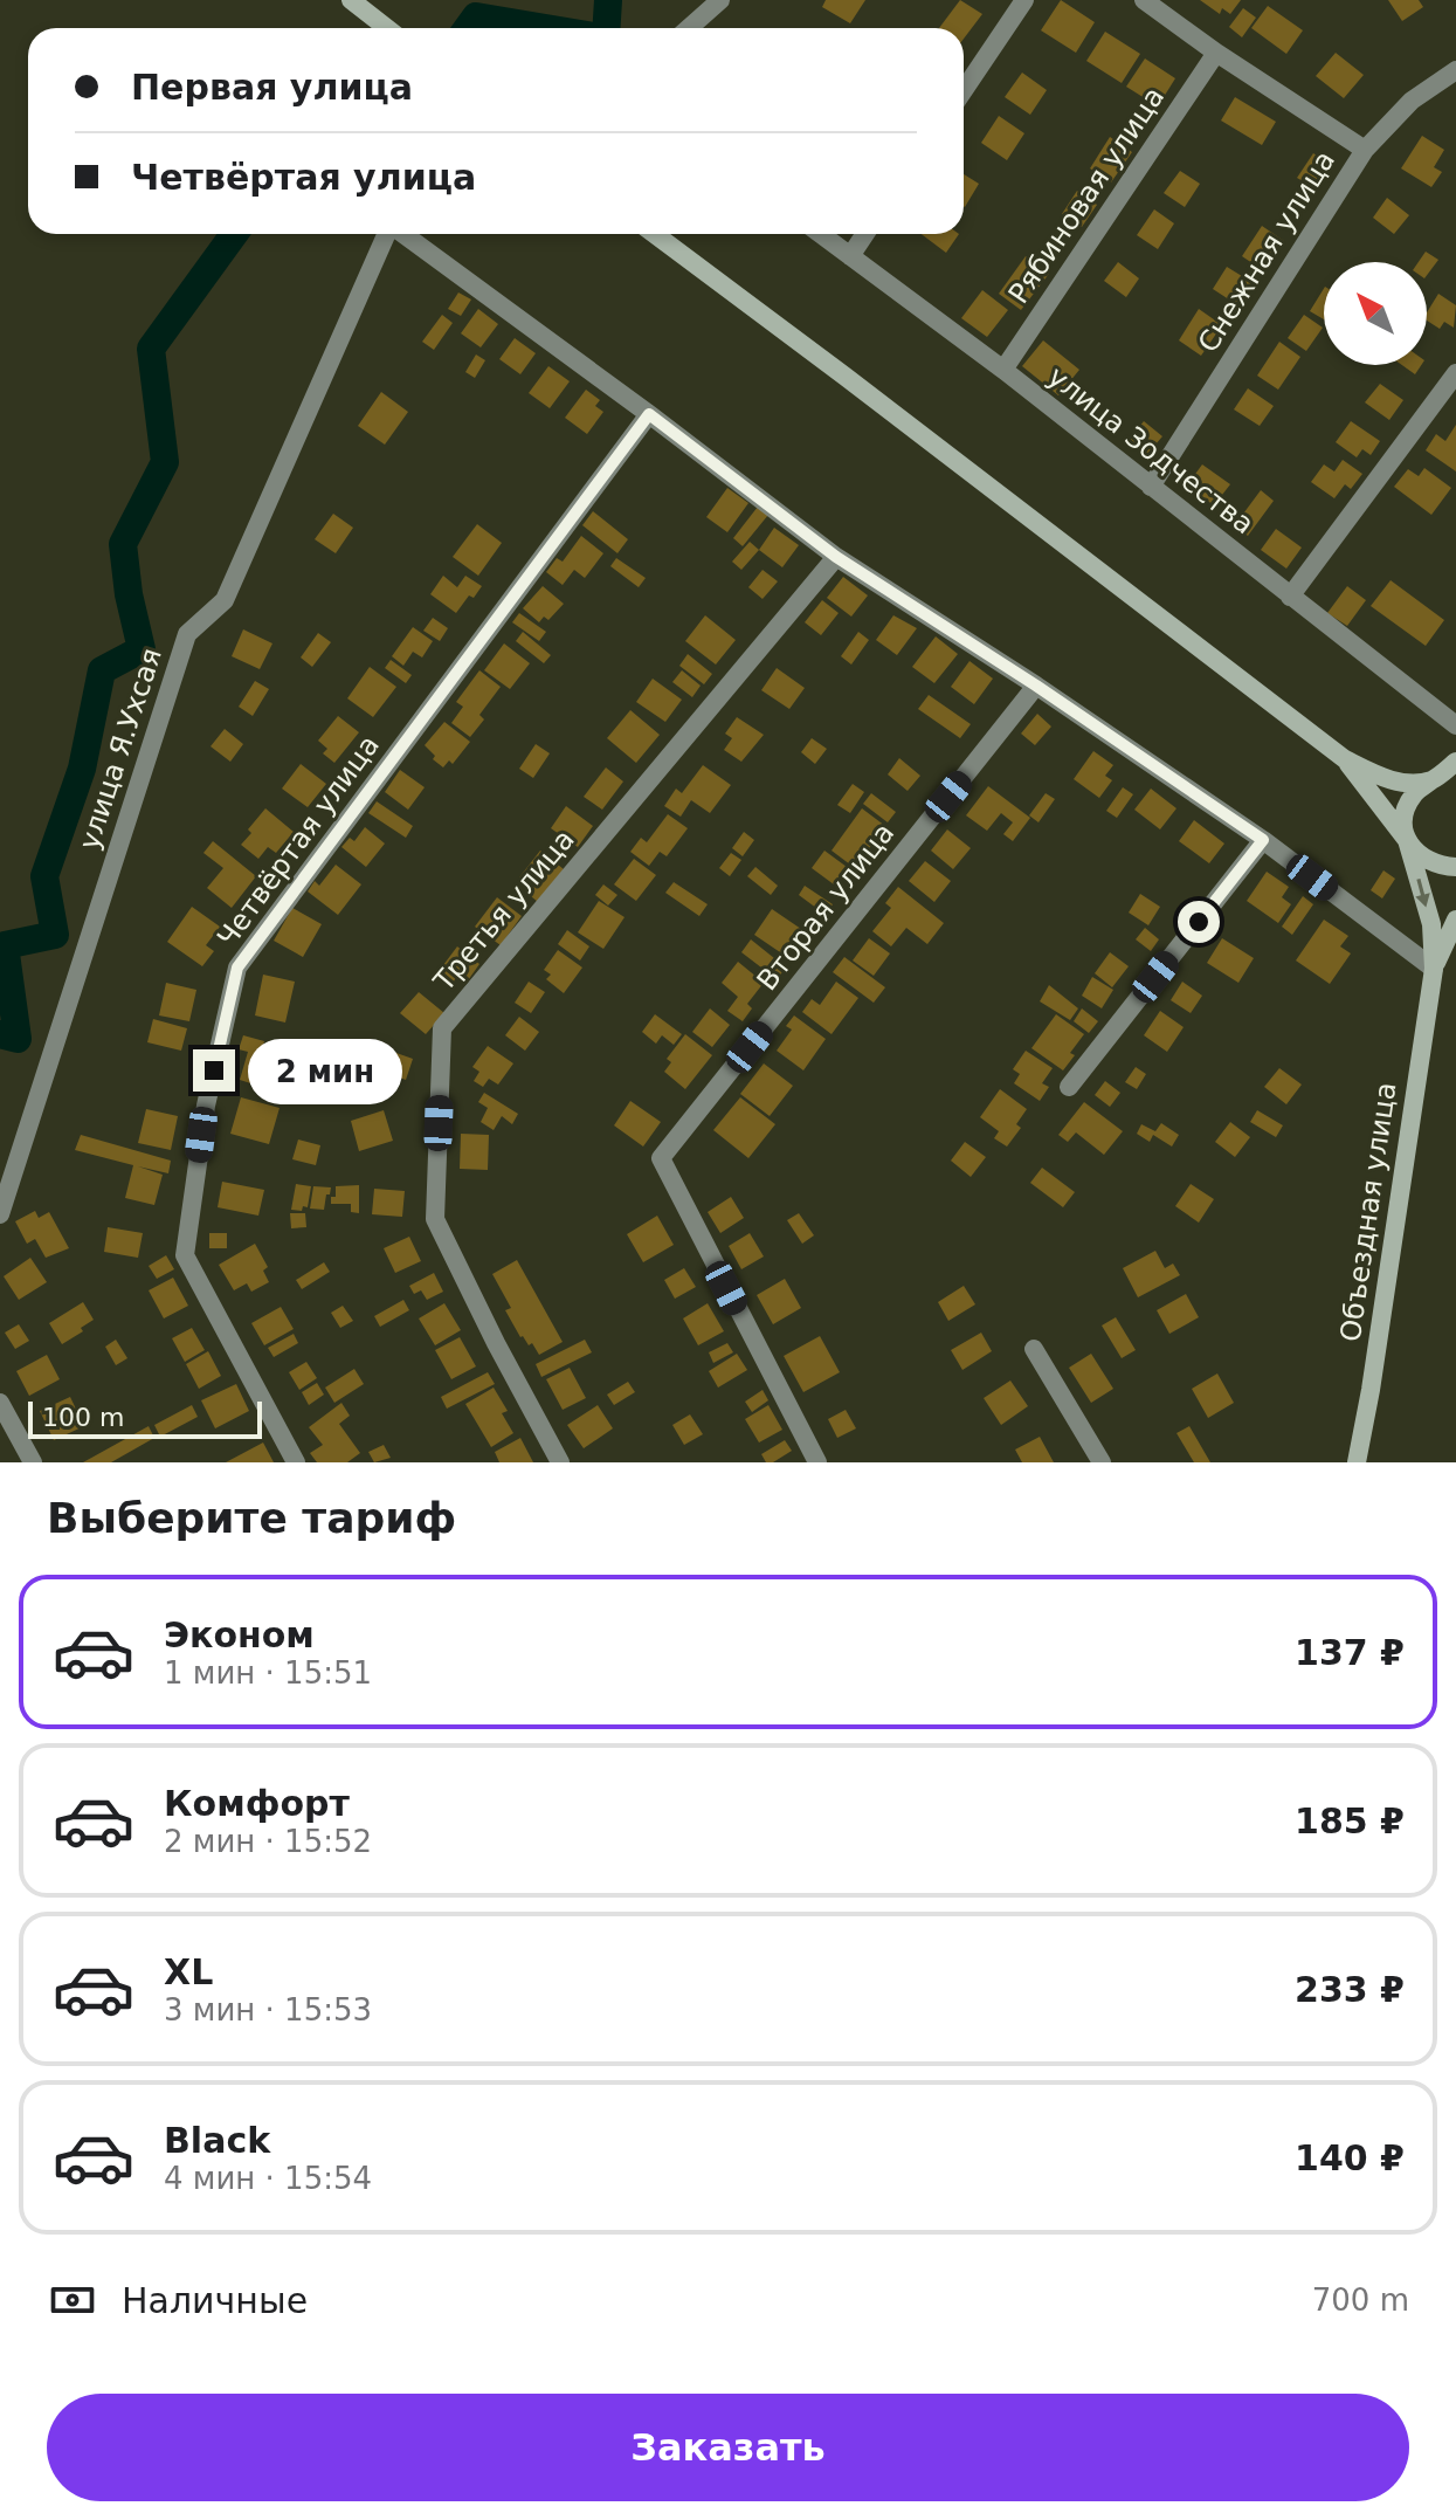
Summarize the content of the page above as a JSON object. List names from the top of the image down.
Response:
{
  "streets": {
    "main road": ["Объездная улица"],
    "street": [
      "Рябиновая улица",
      "Снежная улица",
      "улица Зодчества",
      "улица Я.Ухсая",
      "Четвёртая улица",
      "Вторая улица",
      "Третья улица"
    ]
  },
  "crossings": [
    ["Рябиновая улица", "улица Зодчества"],
    ["Снежная улица", "улица Зодчества"]
  ],
  "scale_bar": "100 m",
  "north": "top left",
  "page": {
    "banner": ["Первая улица", "Четвёртая улица"],
    "bubble": "2 мин",
    "scale": "100 m",
    "heading": "Выберите тариф",
    "list": [
      {
        "name": "Эконом",
        "note": "1 мин · 15:51",
        "value": "137 ₽"
      },
      {
        "name": "Комфорт",
        "note": "2 мин · 15:52",
        "value": "185 ₽"
      },
      {
        "name": "XL",
        "note": "3 мин · 15:53",
        "value": "233 ₽"
      },
      {
        "name": "Black",
        "note": "4 мин · 15:54",
        "value": "140 ₽"
      }
    ],
    "pay": ["Наличные", "700 m"],
    "buttons": "Заказать"
  }
}
